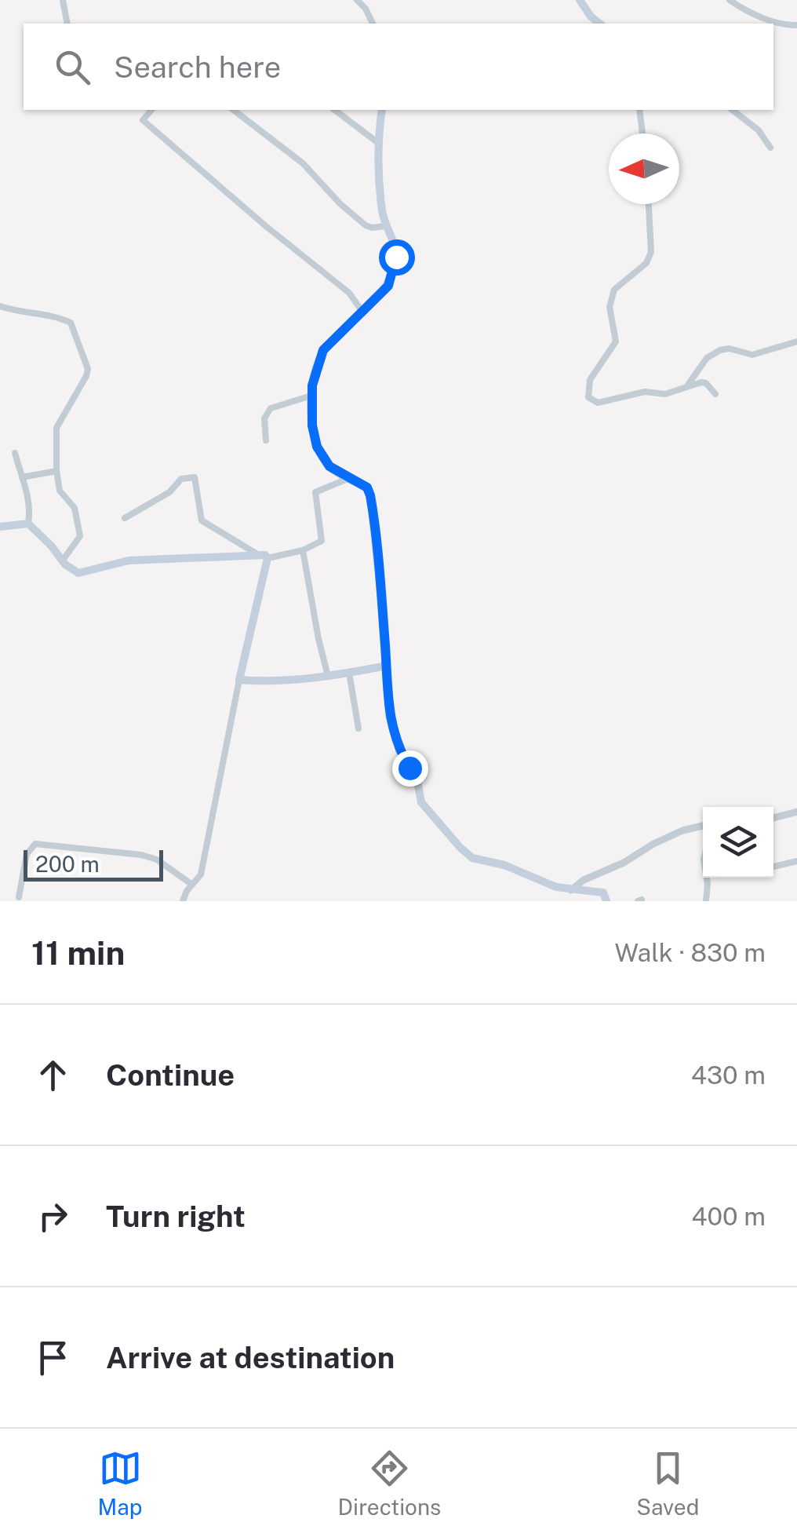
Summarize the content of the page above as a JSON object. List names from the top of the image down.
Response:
{
  "scale_bar": "200 m",
  "north": "left",
  "page": {
    "search": "Search here",
    "scale": "200 m",
    "heading": ["11 min", "Walk · 830 m"],
    "list": [
      ["Continue", "430 m"],
      ["Turn right", "400 m"],
      "Arrive at destination"
    ],
    "nav": ["Map", "Directions", "Saved"]
  }
}
